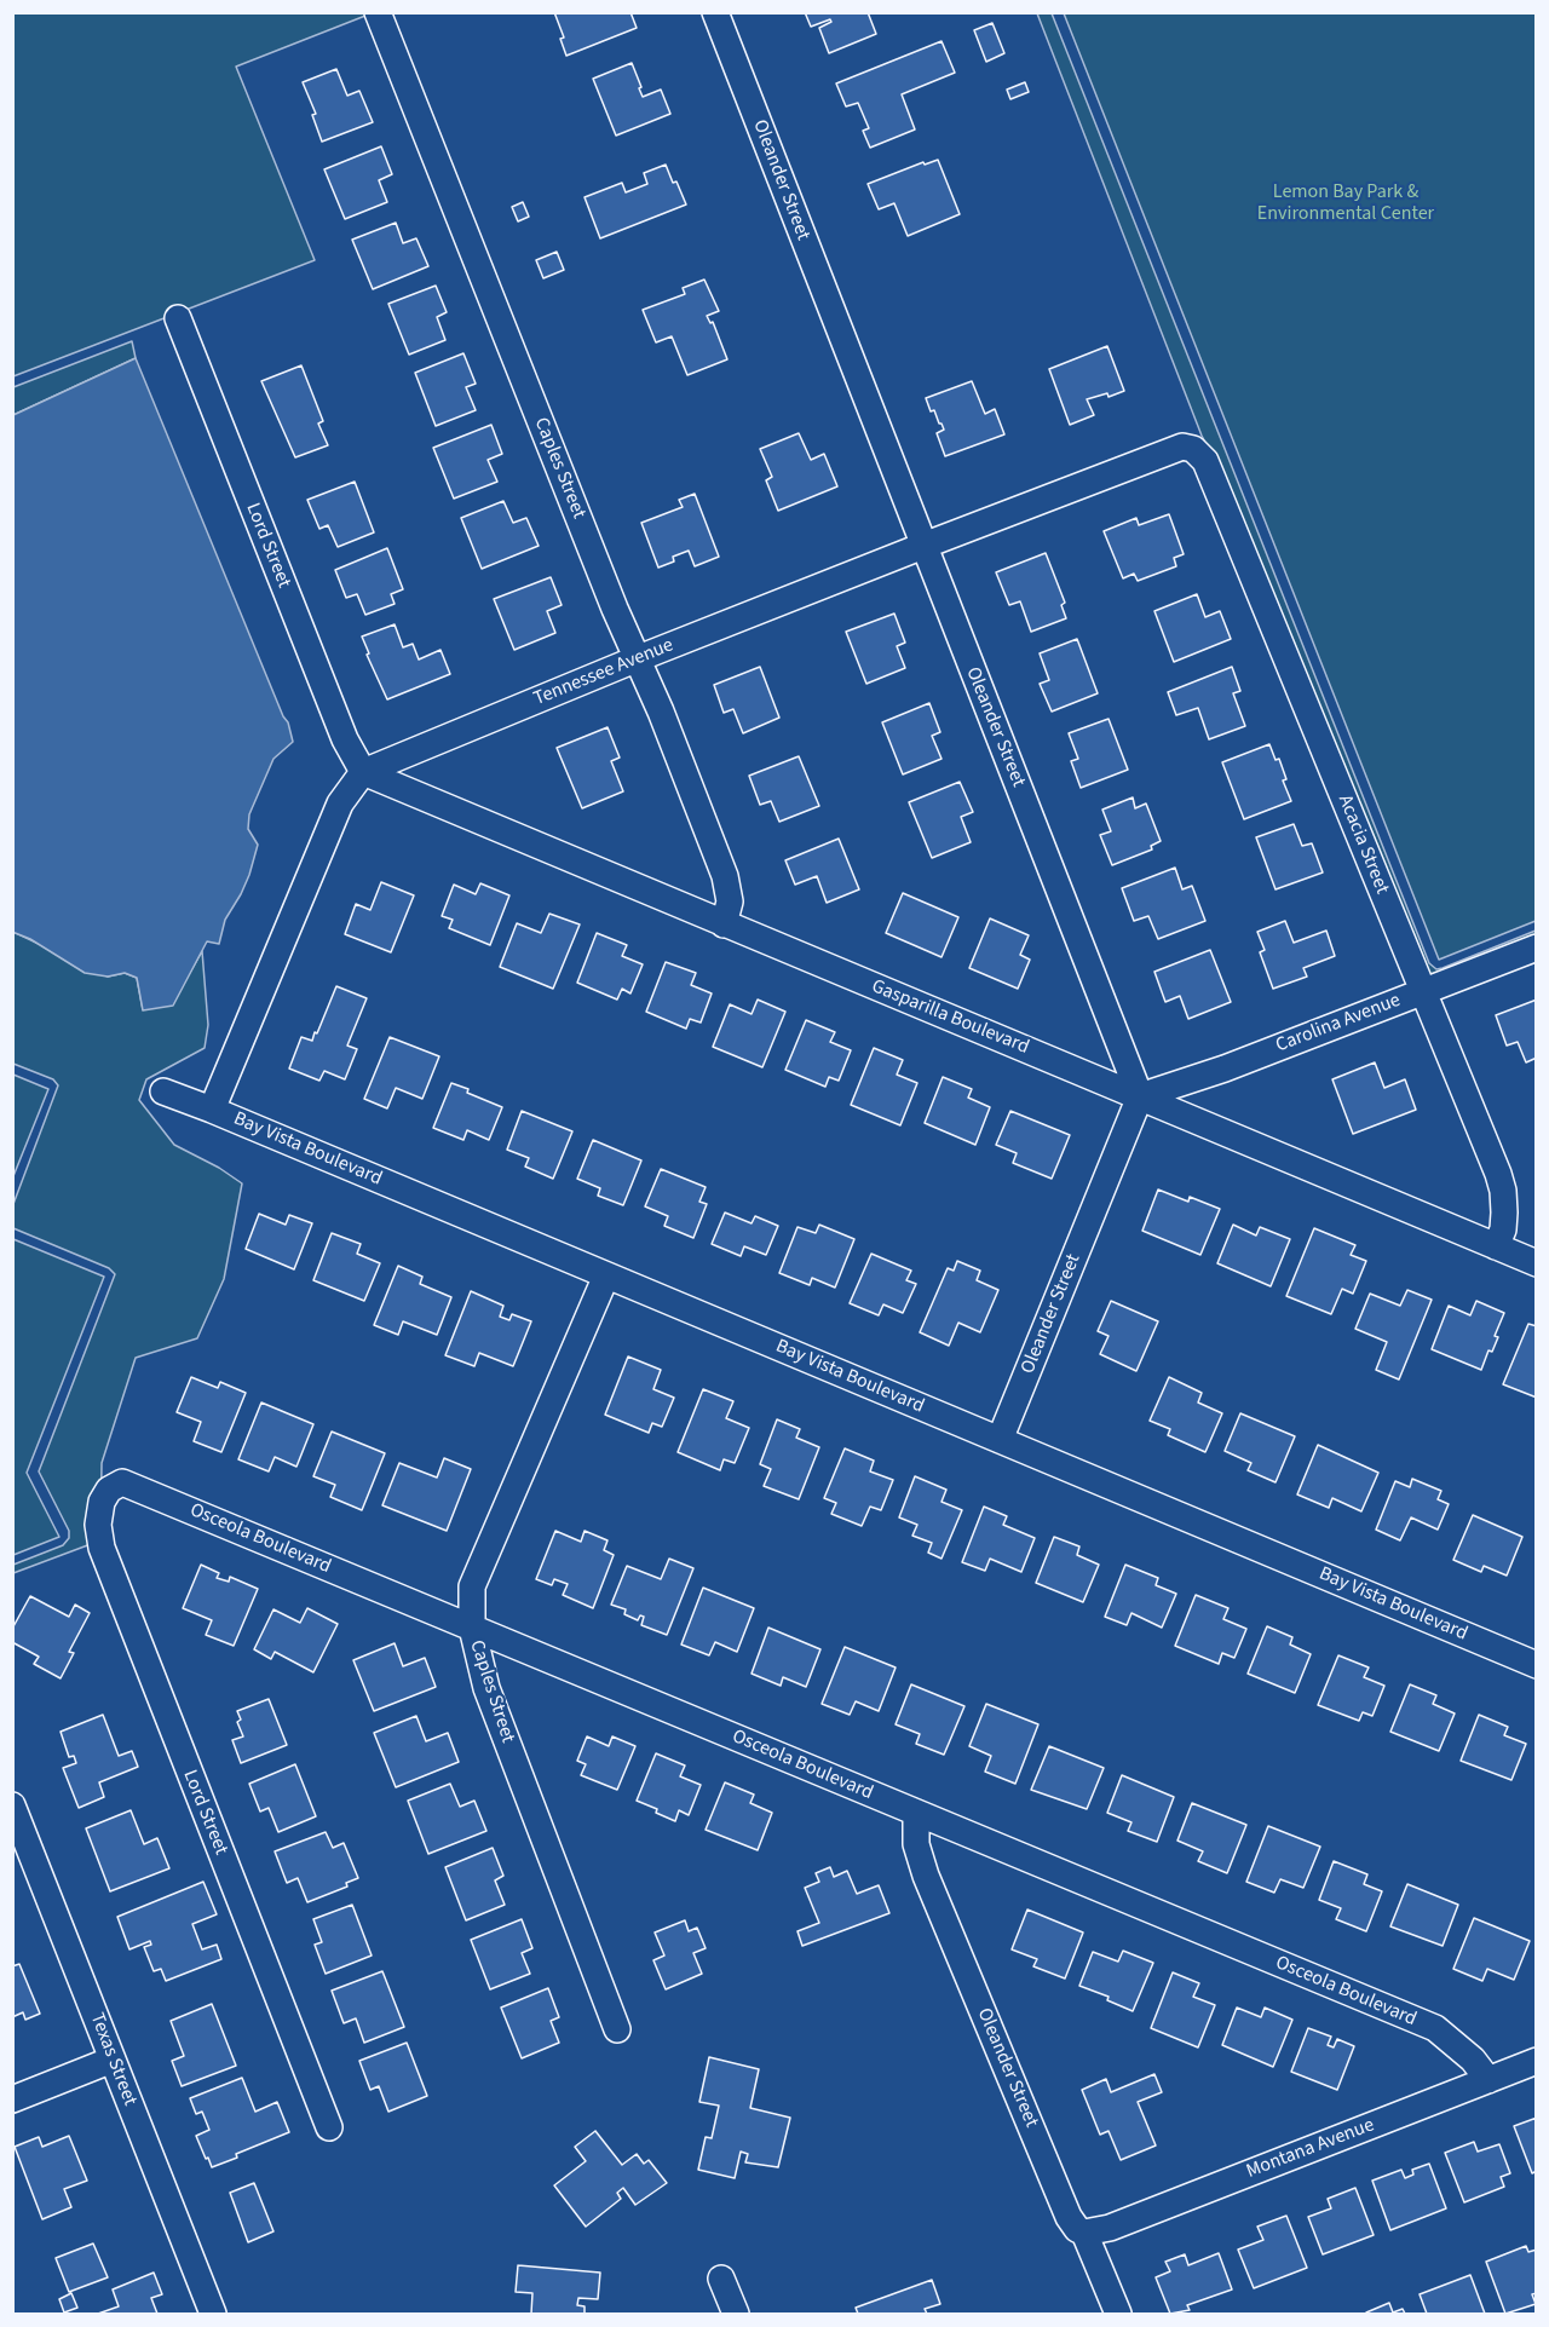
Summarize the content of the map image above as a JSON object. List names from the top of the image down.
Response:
{
  "streets": {
    "street": [
      "Oleander Street",
      "Caples Street",
      "Lord Street",
      "Tennessee Avenue",
      "Acacia Street",
      "Gasparilla Boulevard",
      "Carolina Avenue",
      "Bay Vista Boulevard",
      "Osceola Boulevard",
      "Texas Street",
      "Montana Avenue"
    ]
  },
  "crossings": [
    ["Oleander Street", "Tennessee Avenue"],
    ["Oleander Street", "Gasparilla Boulevard"],
    ["Oleander Street", "Carolina Avenue"],
    ["Oleander Street", "Bay Vista Boulevard"],
    ["Oleander Street", "Osceola Boulevard"],
    ["Oleander Street", "Montana Avenue"],
    ["Caples Street", "Tennessee Avenue"],
    ["Caples Street", "Gasparilla Boulevard"],
    ["Caples Street", "Bay Vista Boulevard"],
    ["Caples Street", "Osceola Boulevard"],
    ["Lord Street", "Tennessee Avenue"],
    ["Lord Street", "Gasparilla Boulevard"],
    ["Lord Street", "Osceola Boulevard"],
    ["Tennessee Avenue", "Acacia Street"],
    ["Tennessee Avenue", "Gasparilla Boulevard"],
    ["Acacia Street", "Gasparilla Boulevard"],
    ["Acacia Street", "Carolina Avenue"],
    ["Gasparilla Boulevard", "Carolina Avenue"],
    ["Osceola Boulevard", "Montana Avenue"]
  ],
  "parks": ["Lemon Bay Park & Environmental Center"]
}
